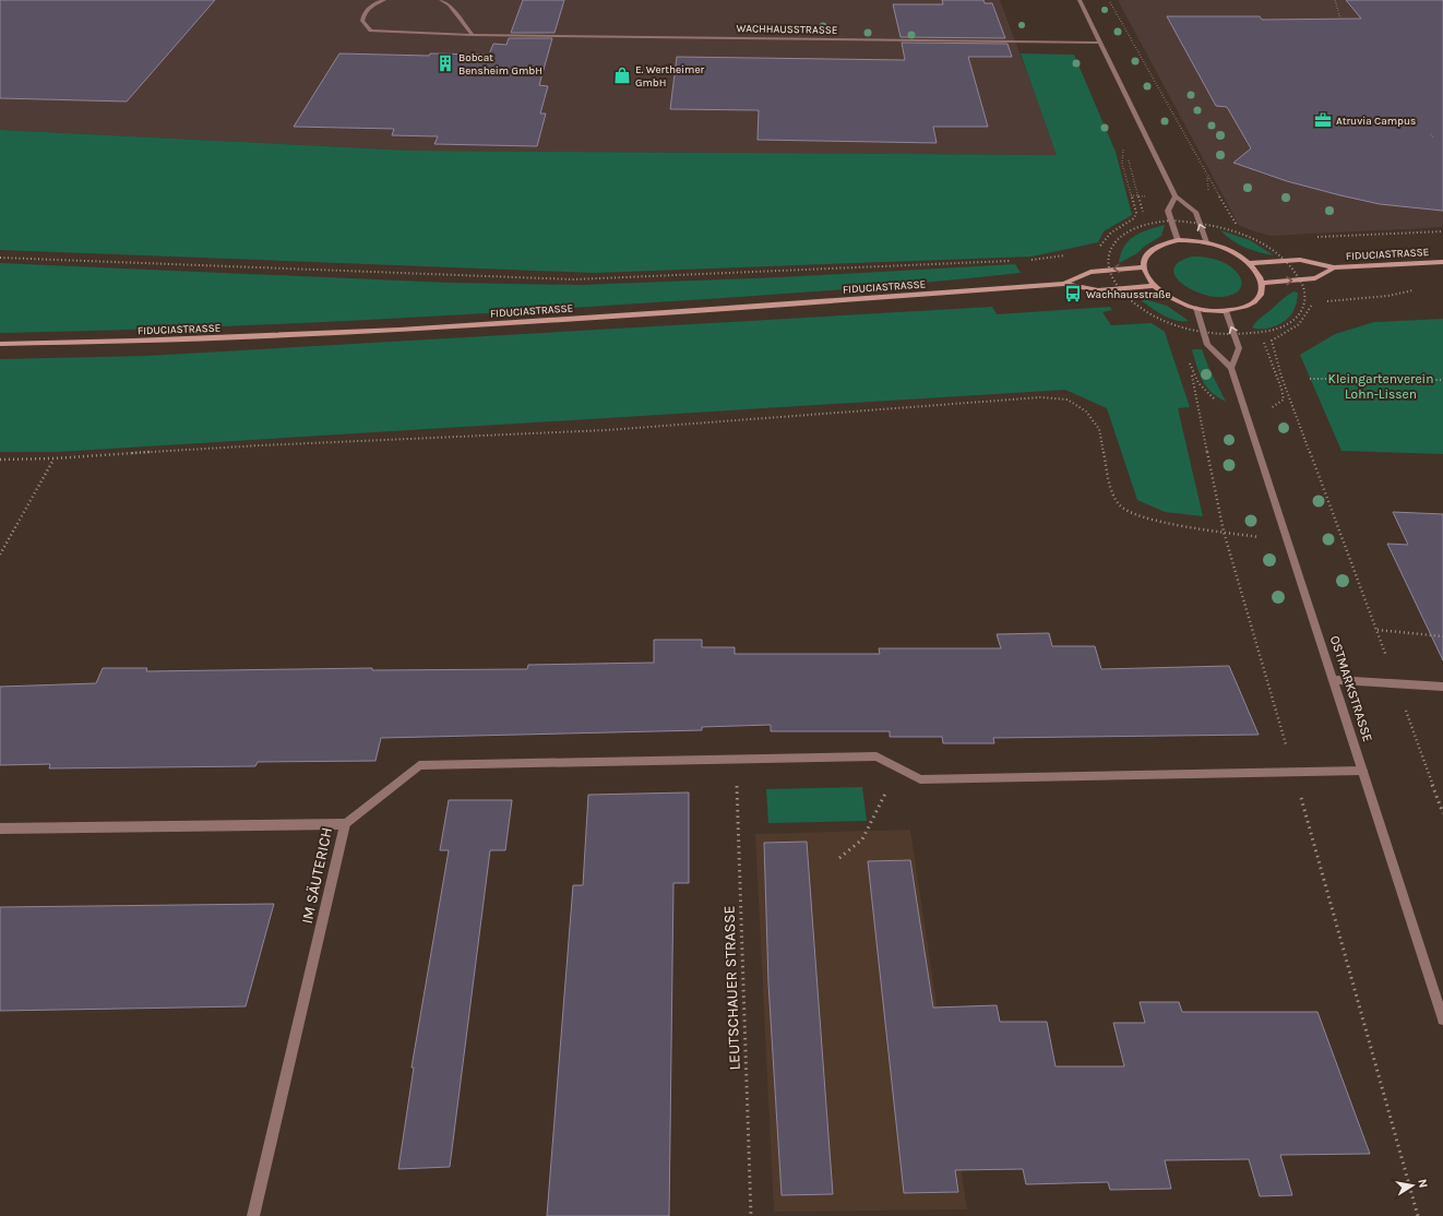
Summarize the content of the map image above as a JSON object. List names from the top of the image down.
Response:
{
  "streets": {
    "main road": ["FIDUCIASTRASSE"],
    "street": ["WACHHAUSSTRASSE", "OSTMARKSTRASSE", "IM SÄUTERICH"],
    "path": ["LEUTSCHAUER STRASSE"]
  },
  "parks": ["Kleingartenverein Lohn-Lissen"],
  "places": {
    "building": ["Bobcat Bensheim GmbH"],
    "shop": ["E. Wertheimer GmbH"],
    "office": ["Atruvia Campus"],
    "bus stop": ["Wachhausstraße"]
  },
  "north": "right"
}
